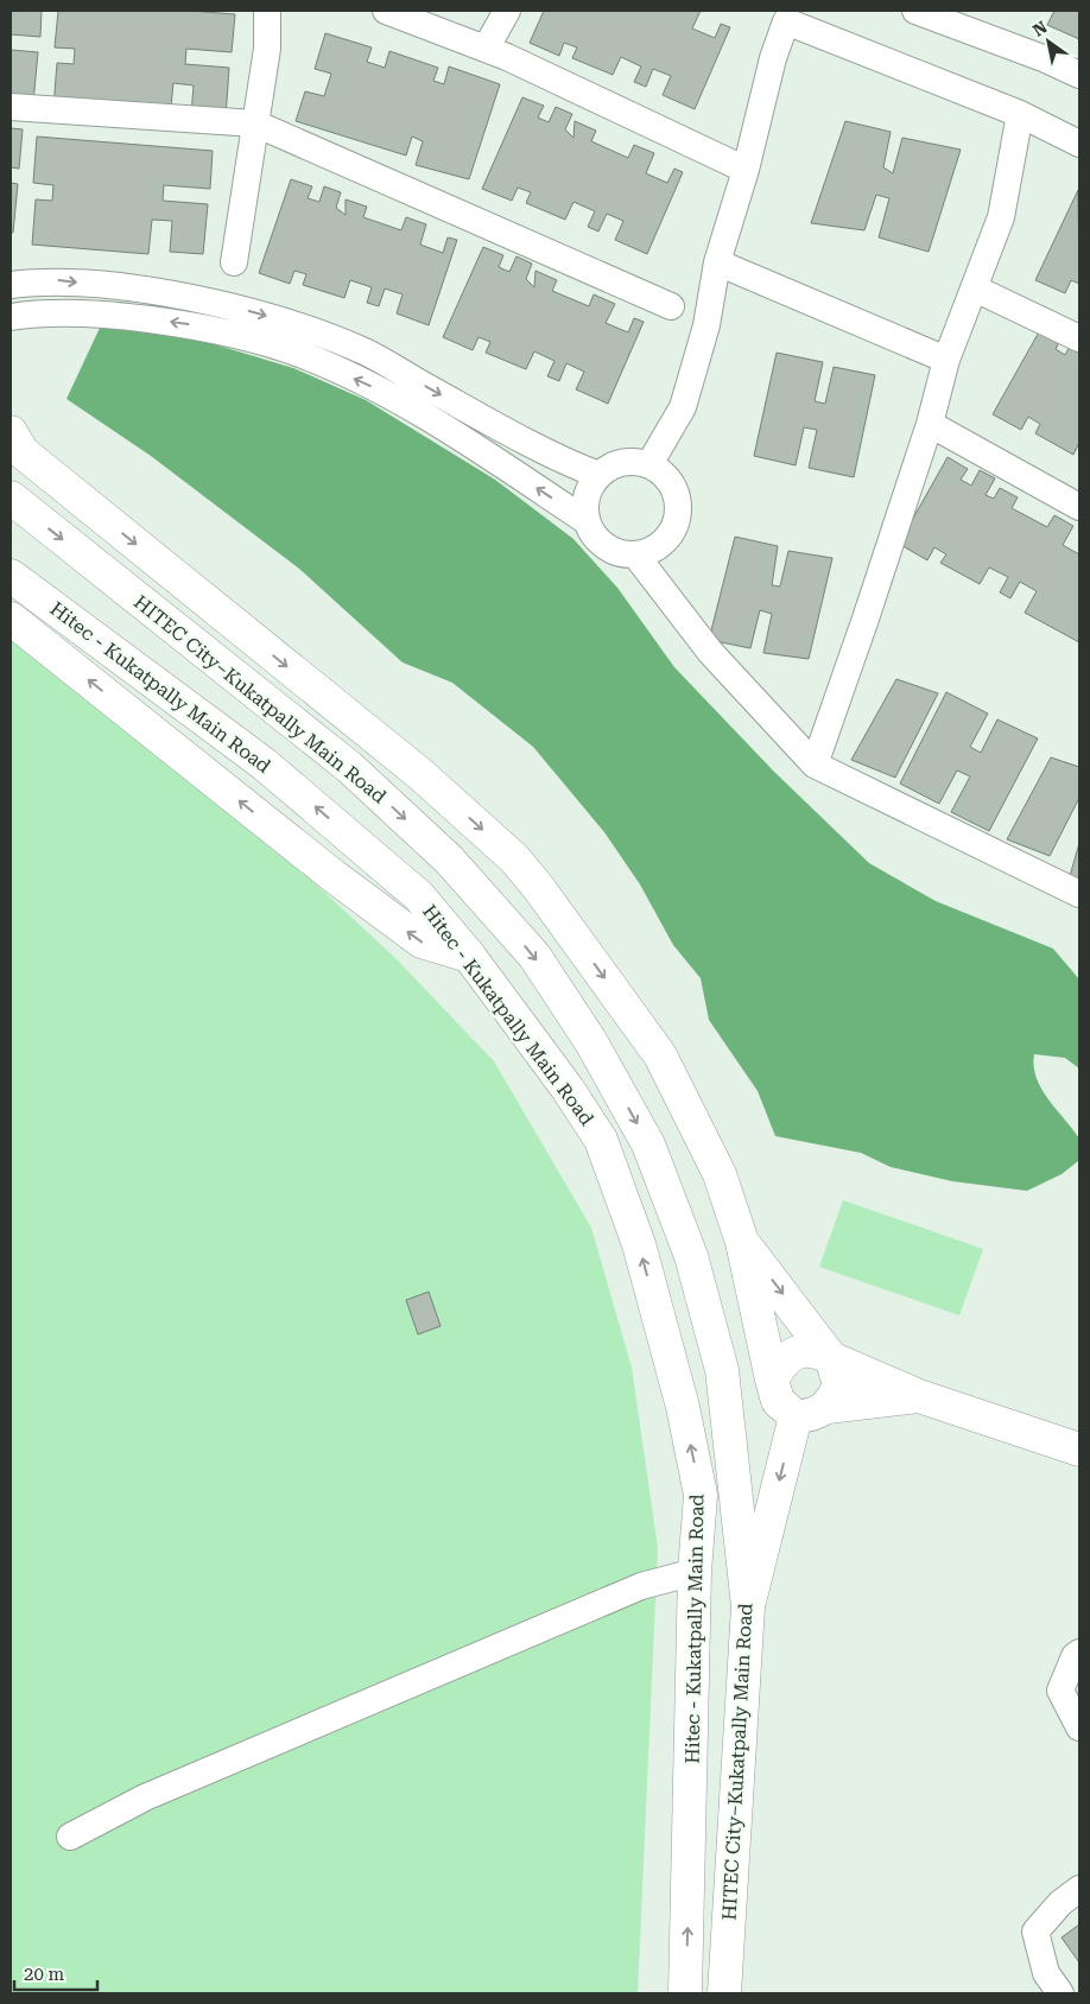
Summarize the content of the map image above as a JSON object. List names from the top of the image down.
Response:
{
  "streets": {
    "main road": ["Hitec - Kukatpally Main Road", "HITEC City–Kukatpally Main Road"]
  },
  "scale_bar": "20 m",
  "north": "top left"
}
